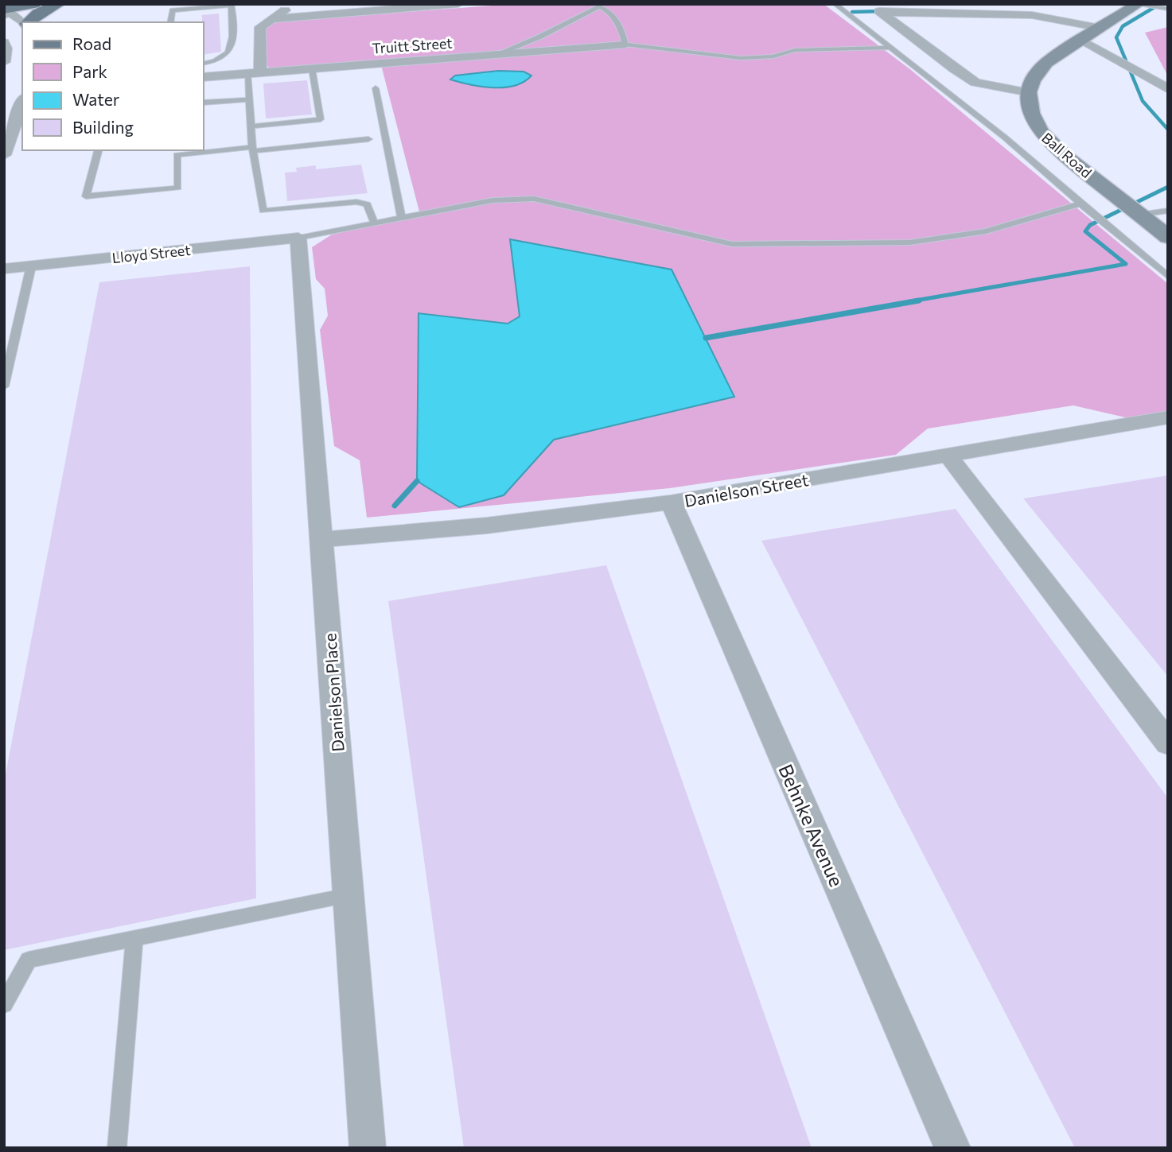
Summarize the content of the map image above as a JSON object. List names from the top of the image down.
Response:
{
  "streets": {
    "main road": ["Ball Road"],
    "street": [
      "Truitt Street",
      "Lloyd Street",
      "Danielson Street",
      "Danielson Place",
      "Behnke Avenue"
    ]
  },
  "crossings": [
    ["Lloyd Street", "Danielson Place"],
    ["Danielson Street", "Danielson Place"],
    ["Danielson Street", "Behnke Avenue"]
  ],
  "legend": [
    "Road",
    "Park",
    "Water",
    "Building"
  ]
}
